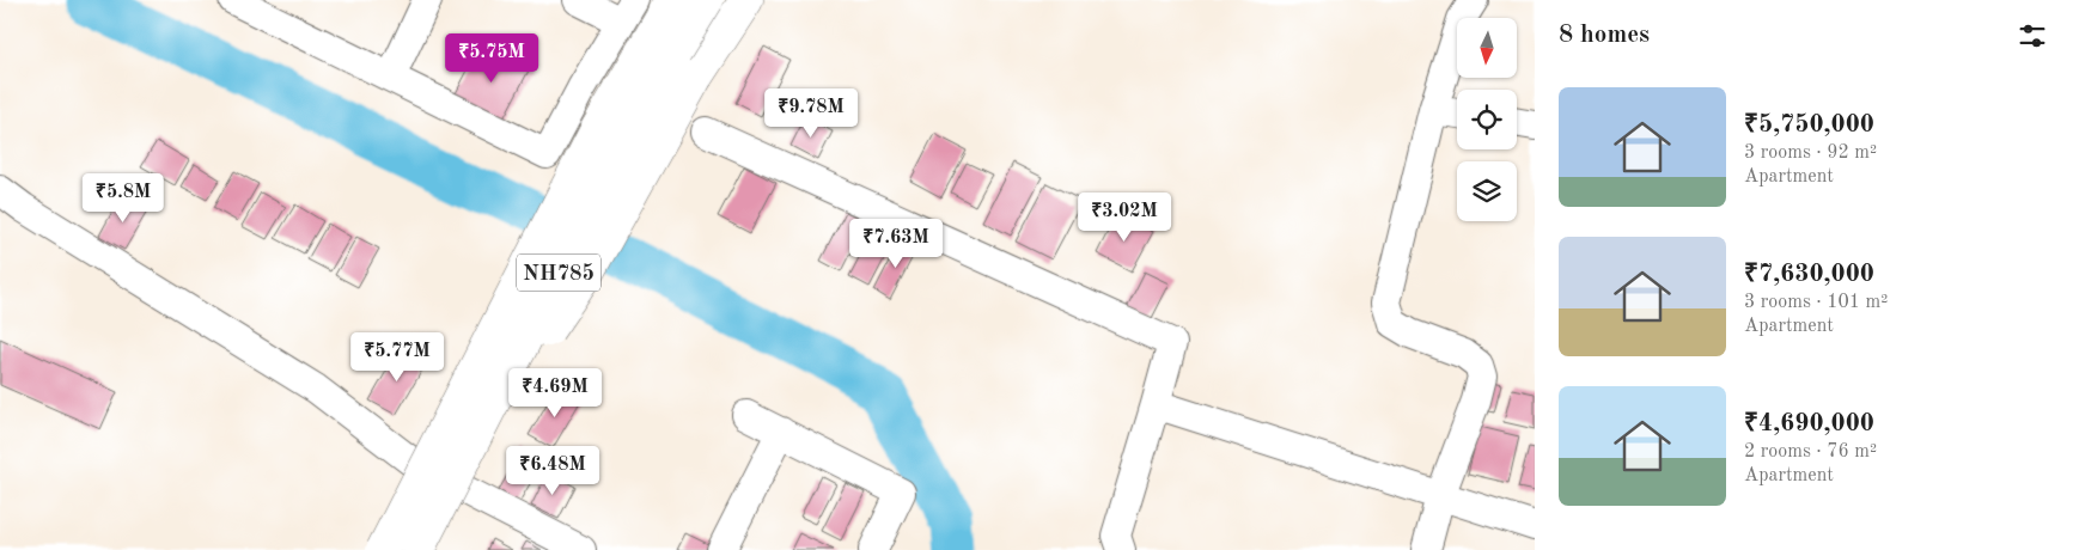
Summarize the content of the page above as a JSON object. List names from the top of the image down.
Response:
{
  "streets": {
    "highway": ["NH785"]
  },
  "north": "bottom",
  "page": {
    "heading": "8 homes",
    "price": [
      "₹5.75M",
      "₹9.78M",
      "₹5.8M",
      "₹3.02M",
      "₹7.63M",
      "₹5.77M",
      "₹4.69M",
      "₹6.48M"
    ],
    "list": [
      {
        "name": "₹5,750,000",
        "note": "3 rooms · 92 m² · Apartment"
      },
      {
        "name": "₹7,630,000",
        "note": "3 rooms · 101 m² · Apartment"
      },
      {
        "name": "₹4,690,000",
        "note": "2 rooms · 76 m² · Apartment"
      }
    ]
  }
}
